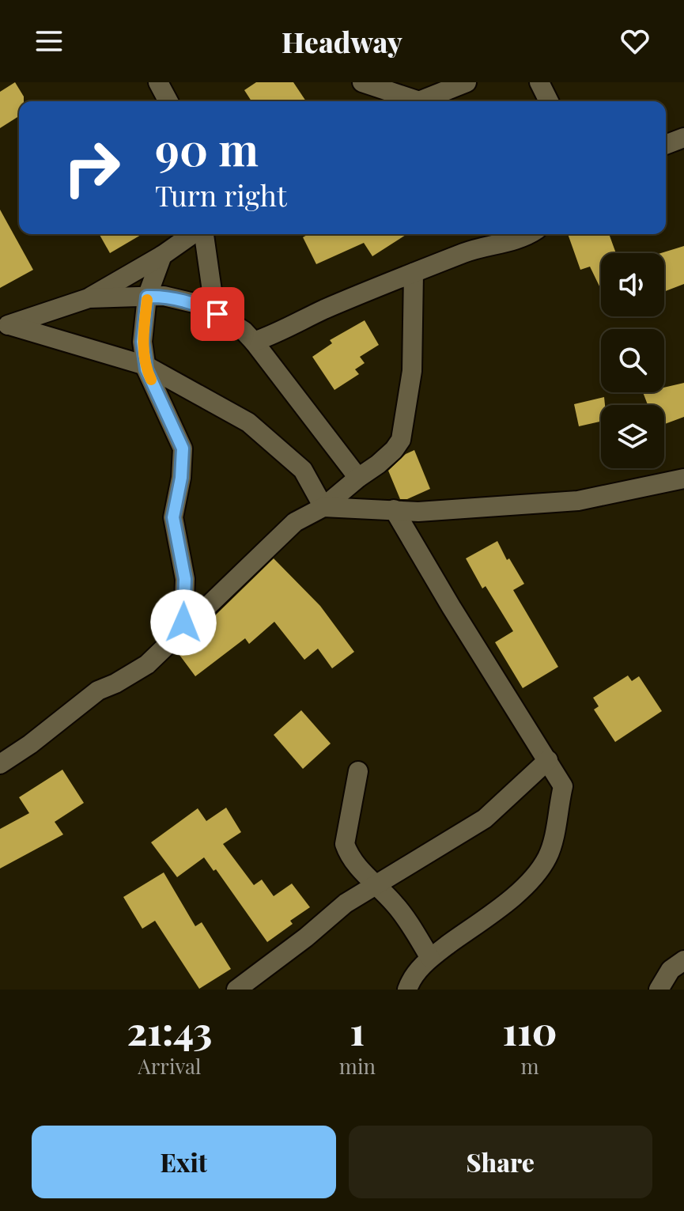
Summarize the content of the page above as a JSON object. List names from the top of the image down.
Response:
{
  "page": {
    "header": "Headway",
    "turn": ["90 m", "Turn right"],
    "eta": [
      "21:43",
      "Arrival",
      "1",
      "min",
      "110",
      "m"
    ],
    "buttons": ["Exit", "Share"]
  }
}
